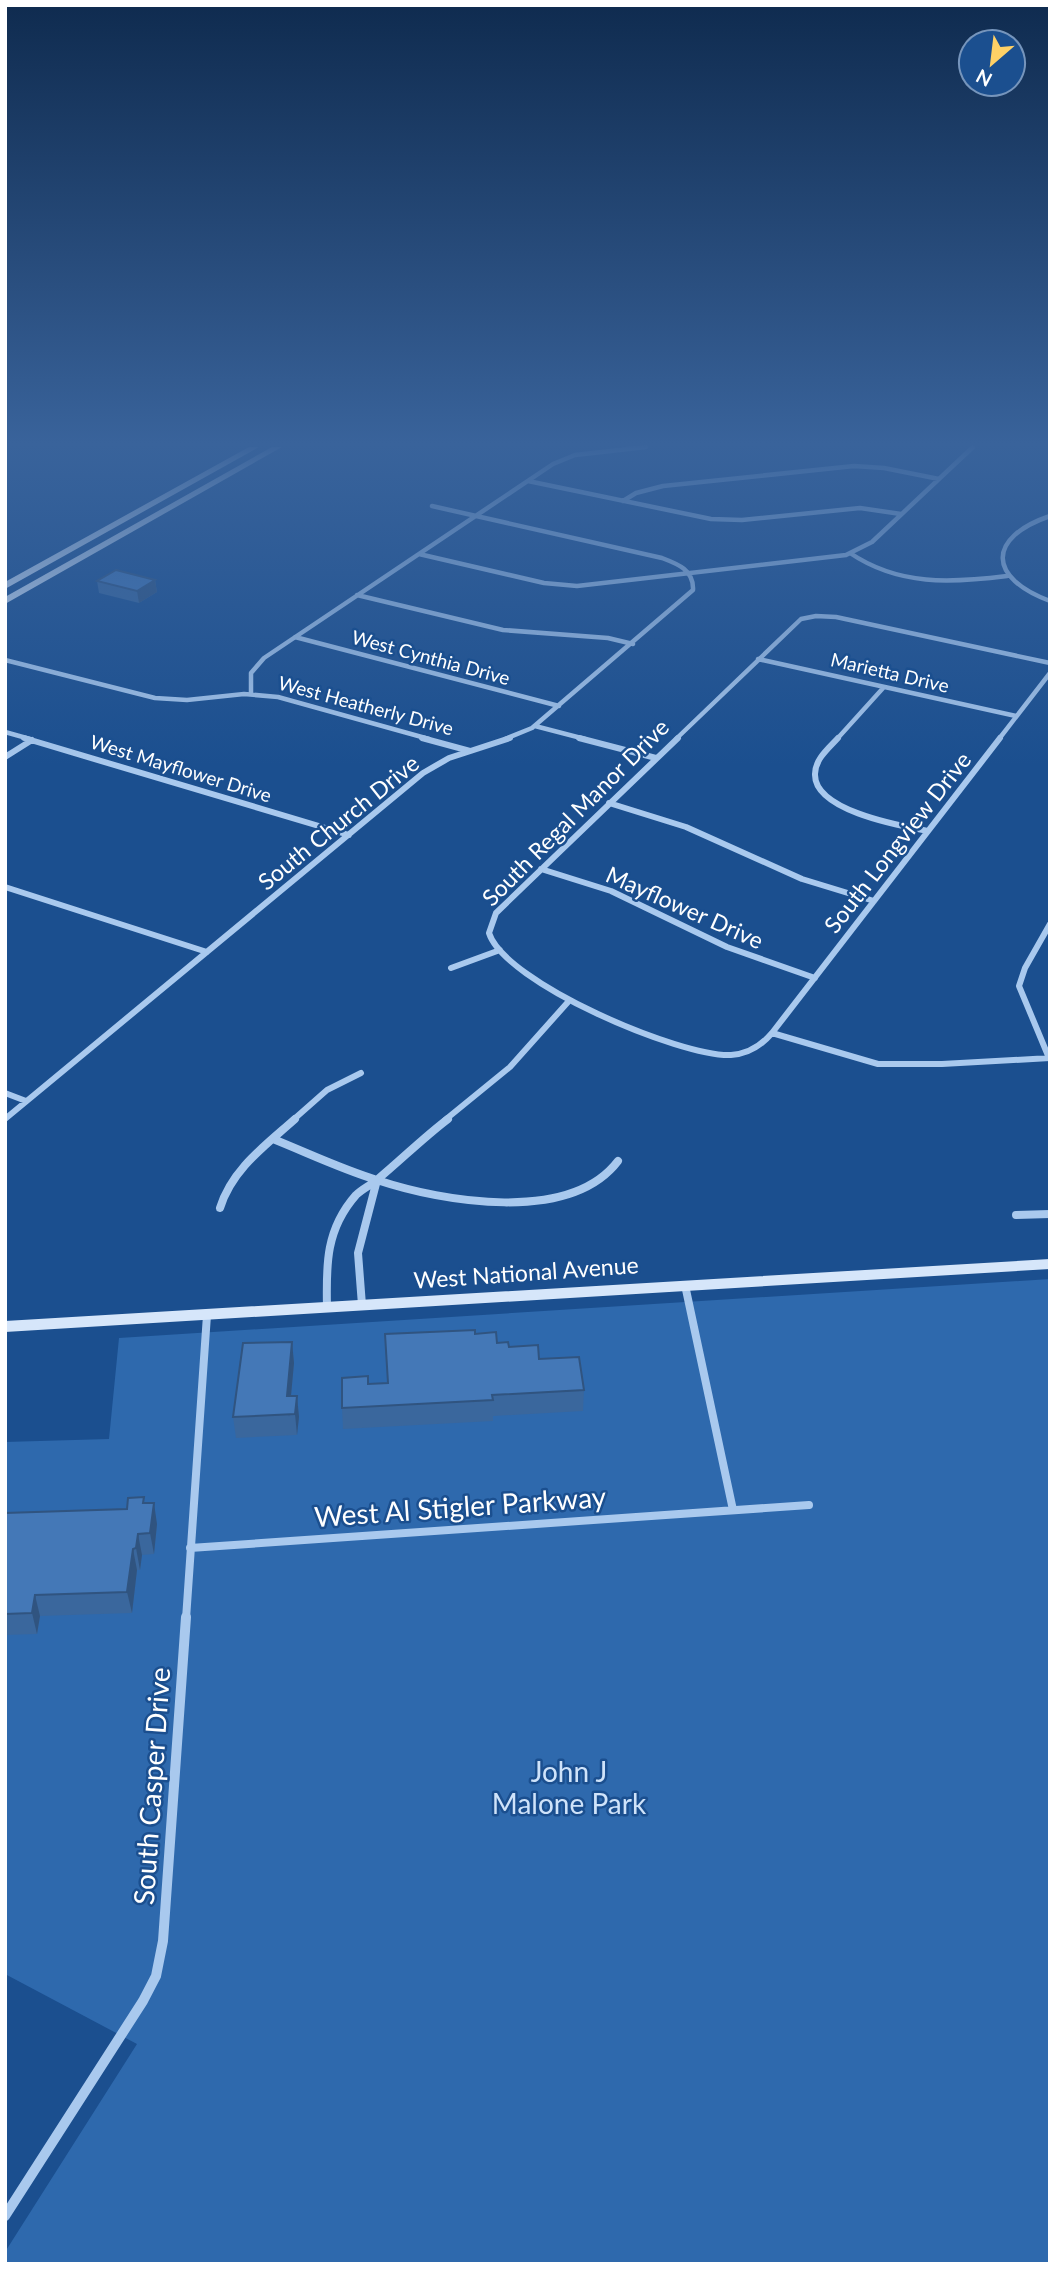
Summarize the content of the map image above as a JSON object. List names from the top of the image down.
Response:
{
  "streets": {
    "main road": ["West National Avenue"],
    "street": [
      "West Cynthia Drive",
      "Marietta Drive",
      "West Heatherly Drive",
      "West Mayflower Drive",
      "South Regal Manor Drive",
      "South Church Drive",
      "South Longview Drive",
      "Mayflower Drive",
      "West Al Stigler Parkway",
      "South Casper Drive"
    ]
  },
  "crossings": [
    ["West Cynthia Drive", "South Church Drive"],
    ["Marietta Drive", "South Regal Manor Drive"],
    ["Marietta Drive", "South Longview Drive"],
    ["West Heatherly Drive", "South Church Drive"],
    ["West Mayflower Drive", "South Church Drive"],
    ["South Regal Manor Drive", "Mayflower Drive"],
    ["South Longview Drive", "Mayflower Drive"],
    ["West National Avenue", "South Casper Drive"],
    ["West Al Stigler Parkway", "South Casper Drive"]
  ],
  "parks": ["John J Malone Park"],
  "north": "bottom left"
}
